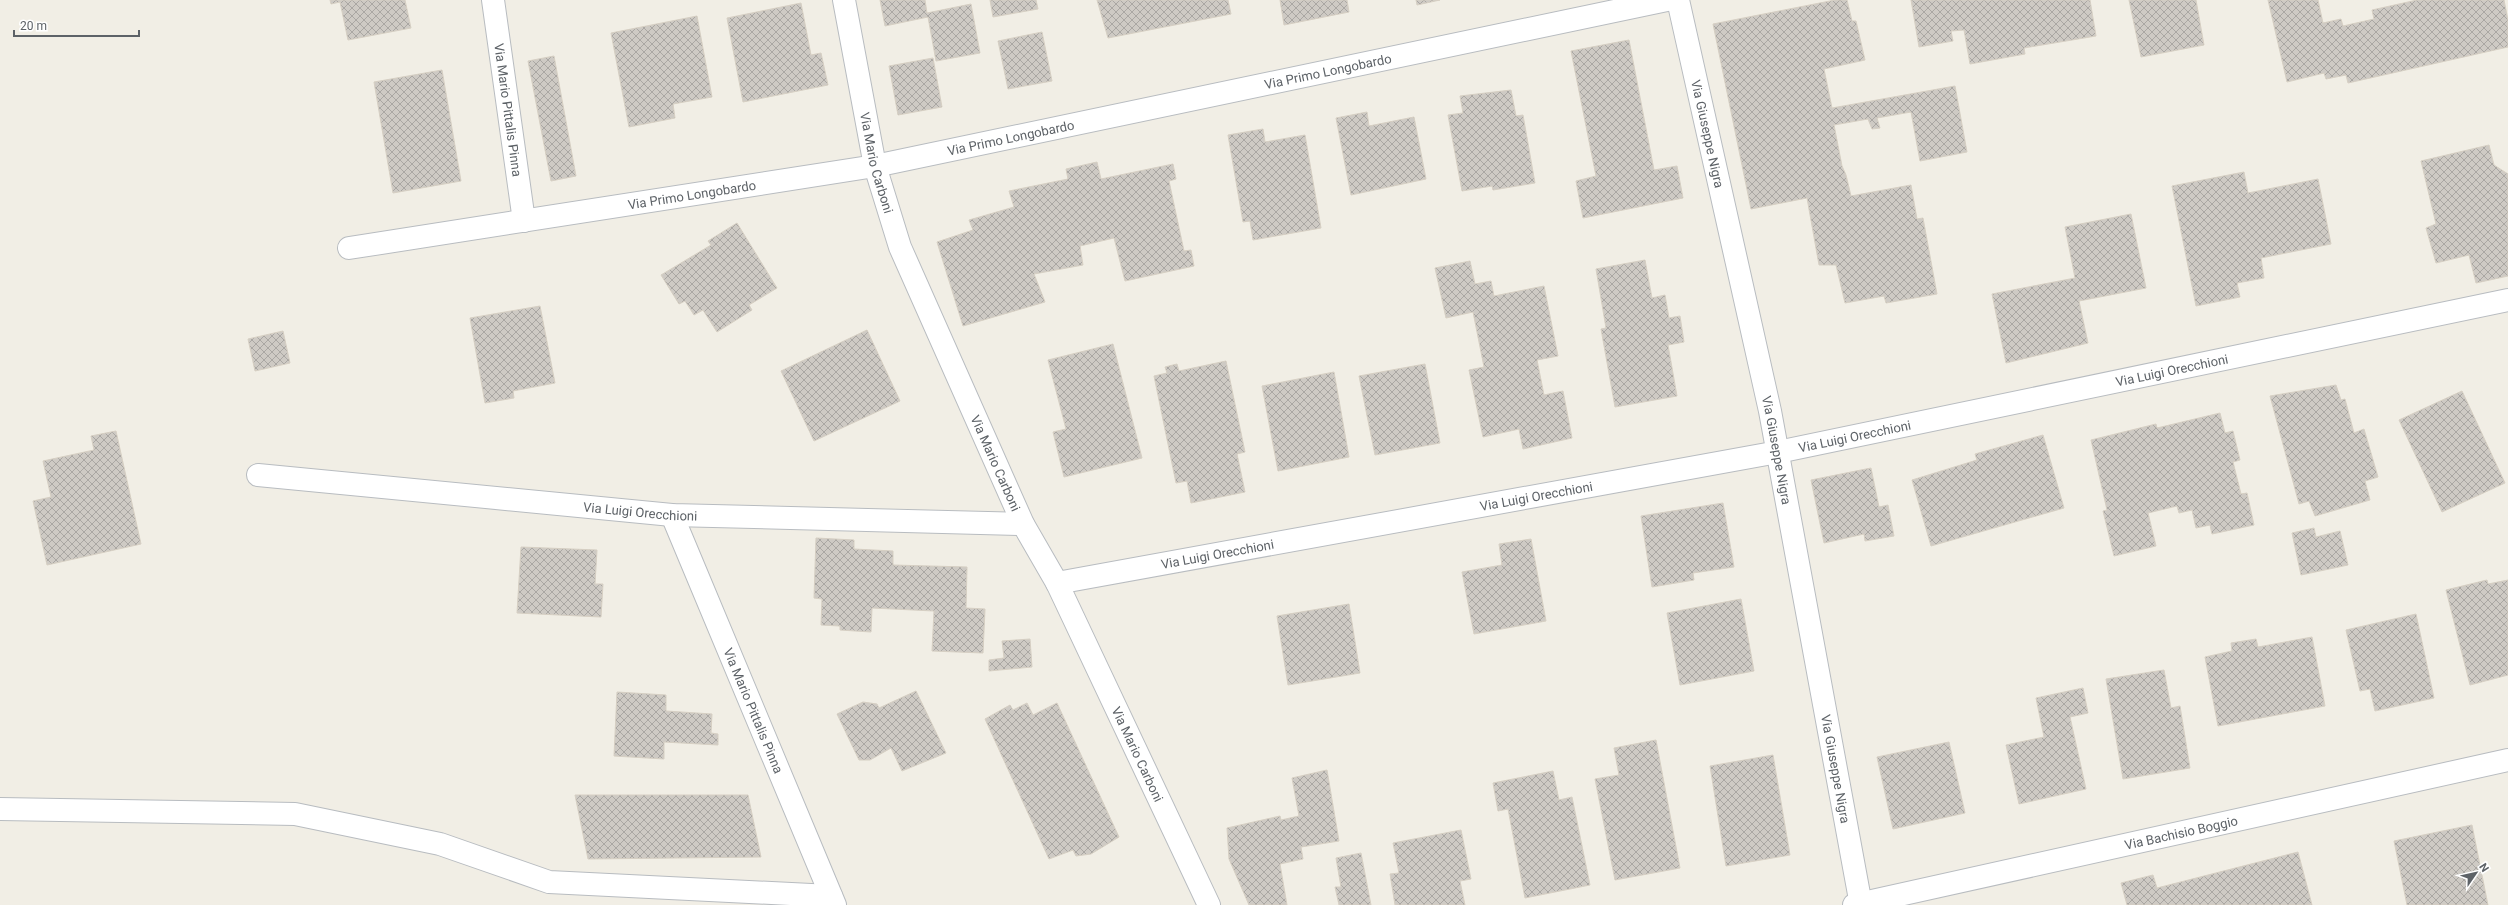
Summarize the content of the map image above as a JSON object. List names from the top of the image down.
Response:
{
  "streets": {
    "street": [
      "Via Primo Longobardo",
      "Via Mario Pittalis Pinna",
      "Via Giuseppe Nigra",
      "Via Mario Carboni",
      "Via Luigi Orecchioni",
      "Via Bachisio Boggio"
    ]
  },
  "crossings": [
    ["Via Primo Longobardo", "Via Mario Pittalis Pinna"],
    ["Via Primo Longobardo", "Via Mario Carboni"],
    ["Via Mario Pittalis Pinna", "Via Luigi Orecchioni"],
    ["Via Giuseppe Nigra", "Via Luigi Orecchioni"],
    ["Via Giuseppe Nigra", "Via Bachisio Boggio"],
    ["Via Mario Carboni", "Via Luigi Orecchioni"]
  ],
  "scale_bar": "20 m",
  "north": "top right"
}
